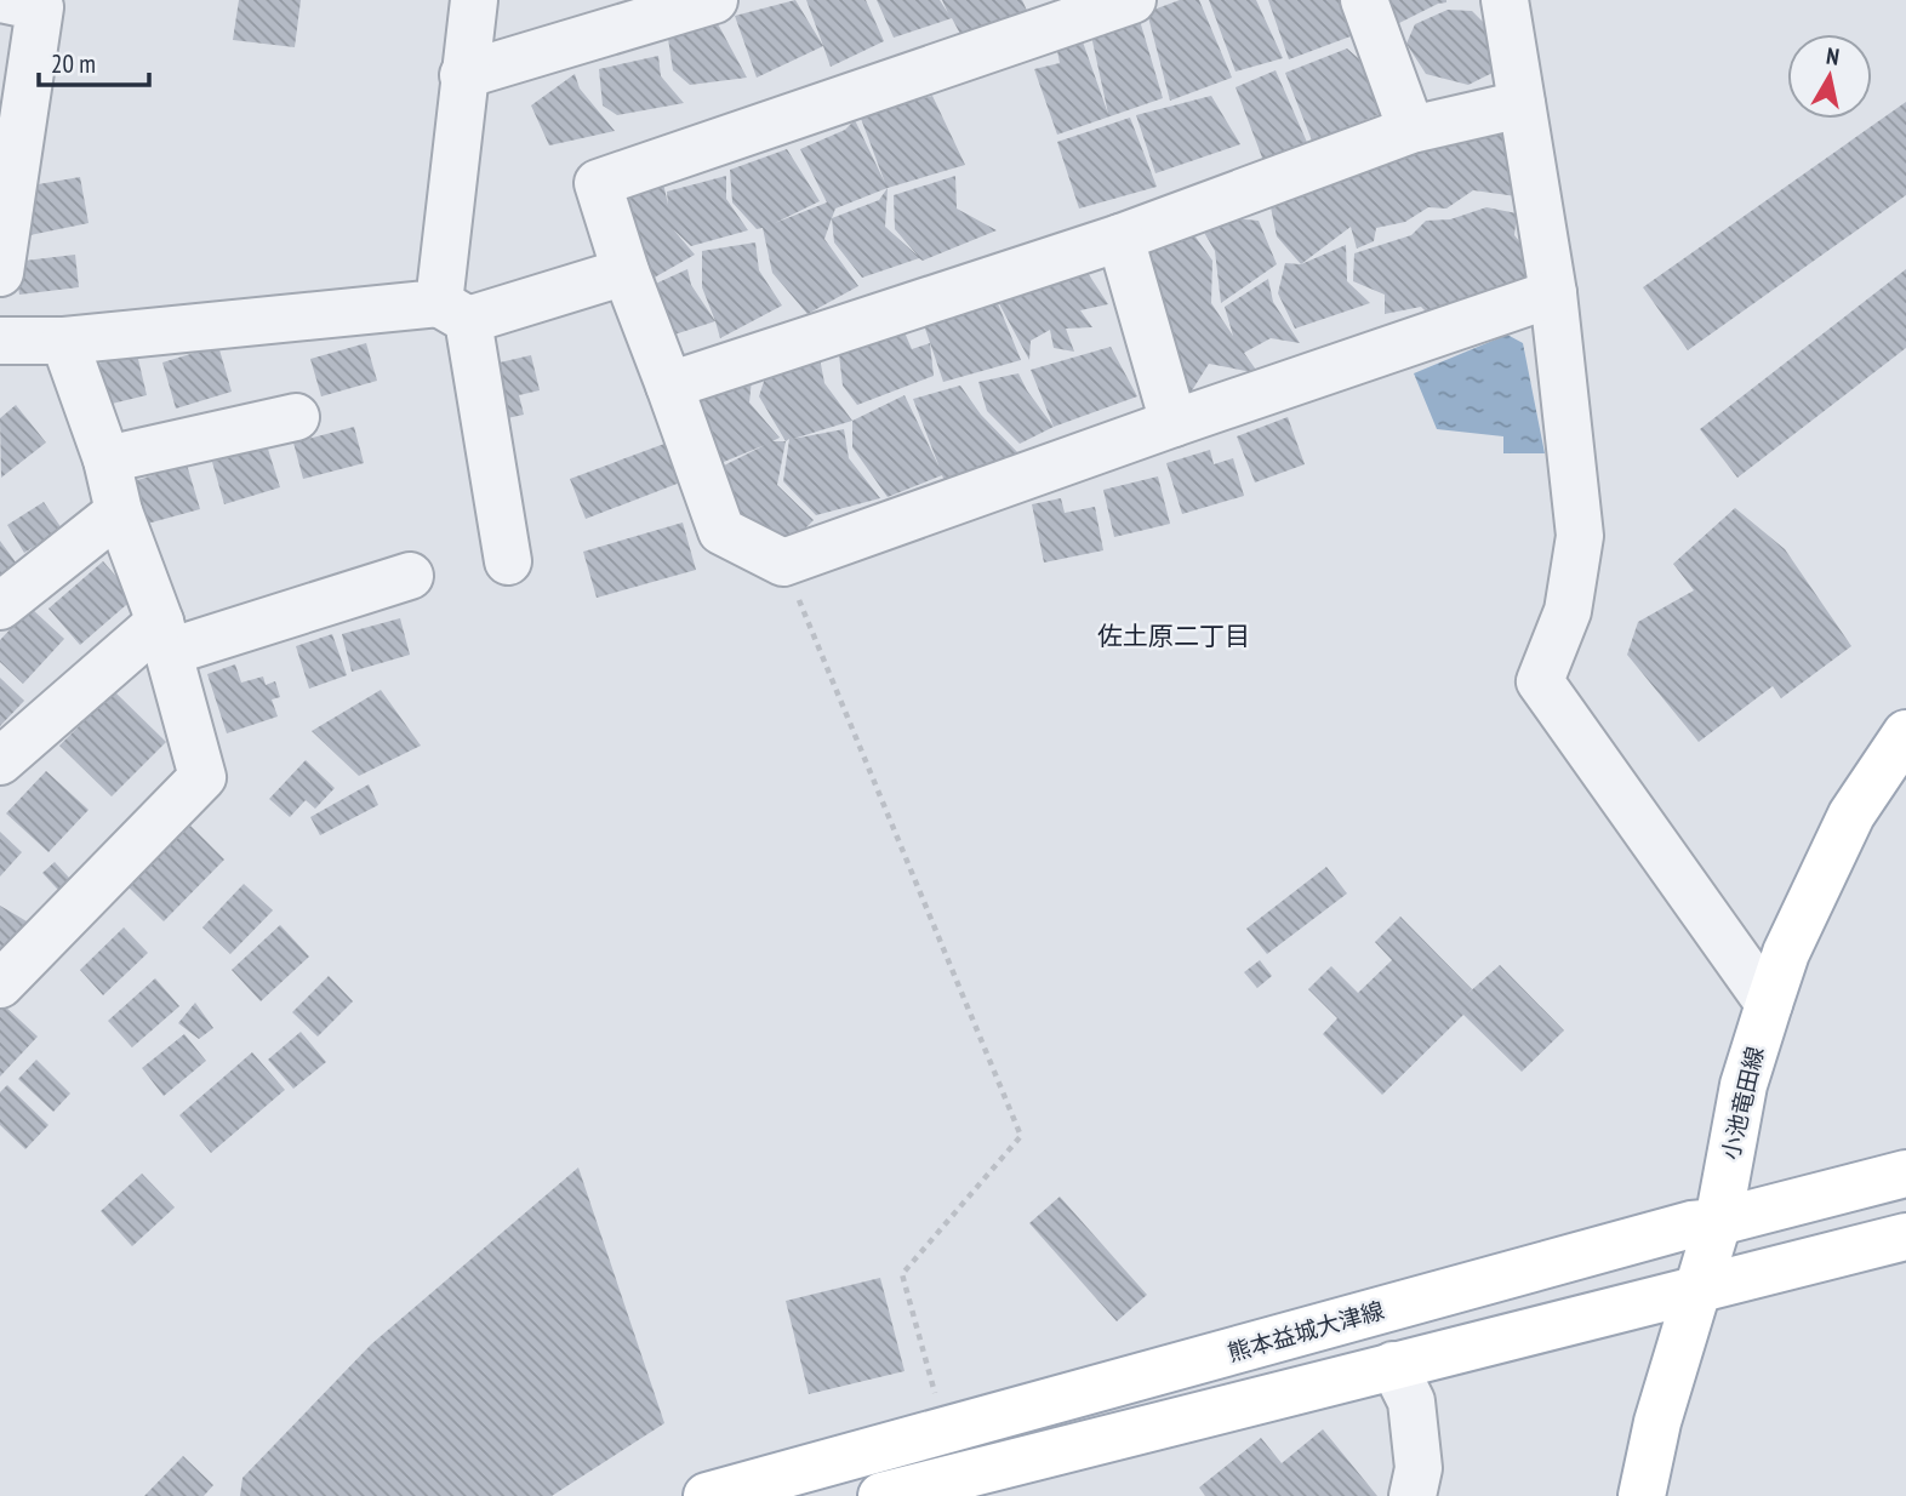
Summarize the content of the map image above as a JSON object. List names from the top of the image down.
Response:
{
  "streets": {
    "main road": ["小池竜田線", "熊本益城大津線"]
  },
  "crossings": [
    ["小池竜田線", "熊本益城大津線"]
  ],
  "districts": ["佐土原二丁目"],
  "scale_bar": "20 m",
  "north": "top"
}
